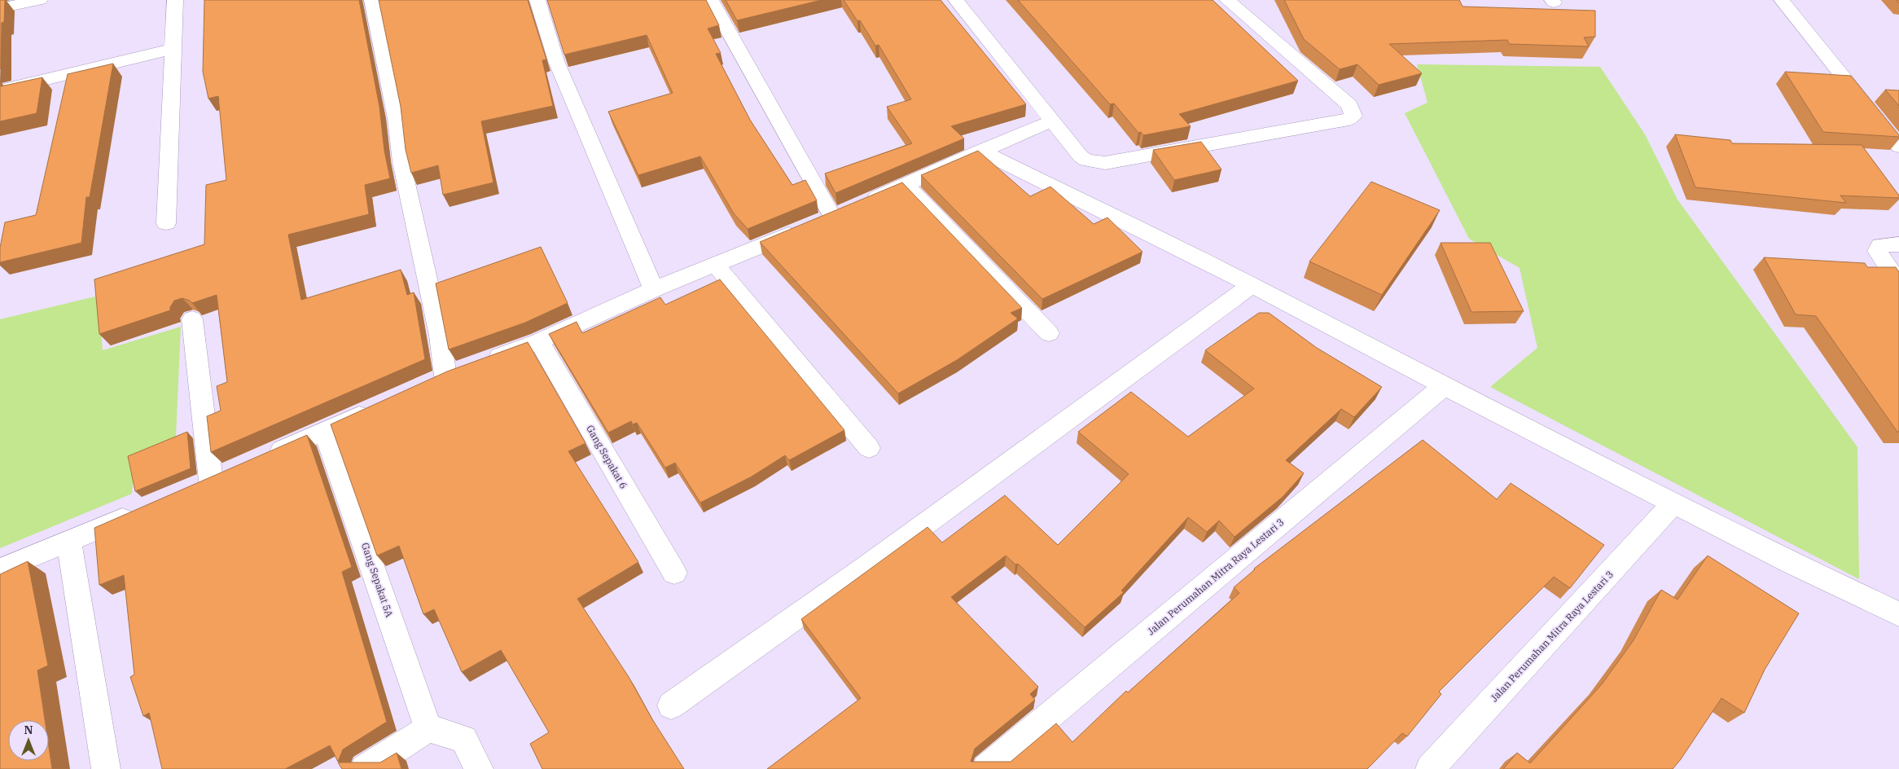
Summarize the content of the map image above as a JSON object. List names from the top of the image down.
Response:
{
  "streets": {
    "street": ["Gang Sepakat 6", "Jalan Perumahan Mitra Raya Lestari 3", "Gang Sepakat 5A"]
  },
  "north": "top"
}
